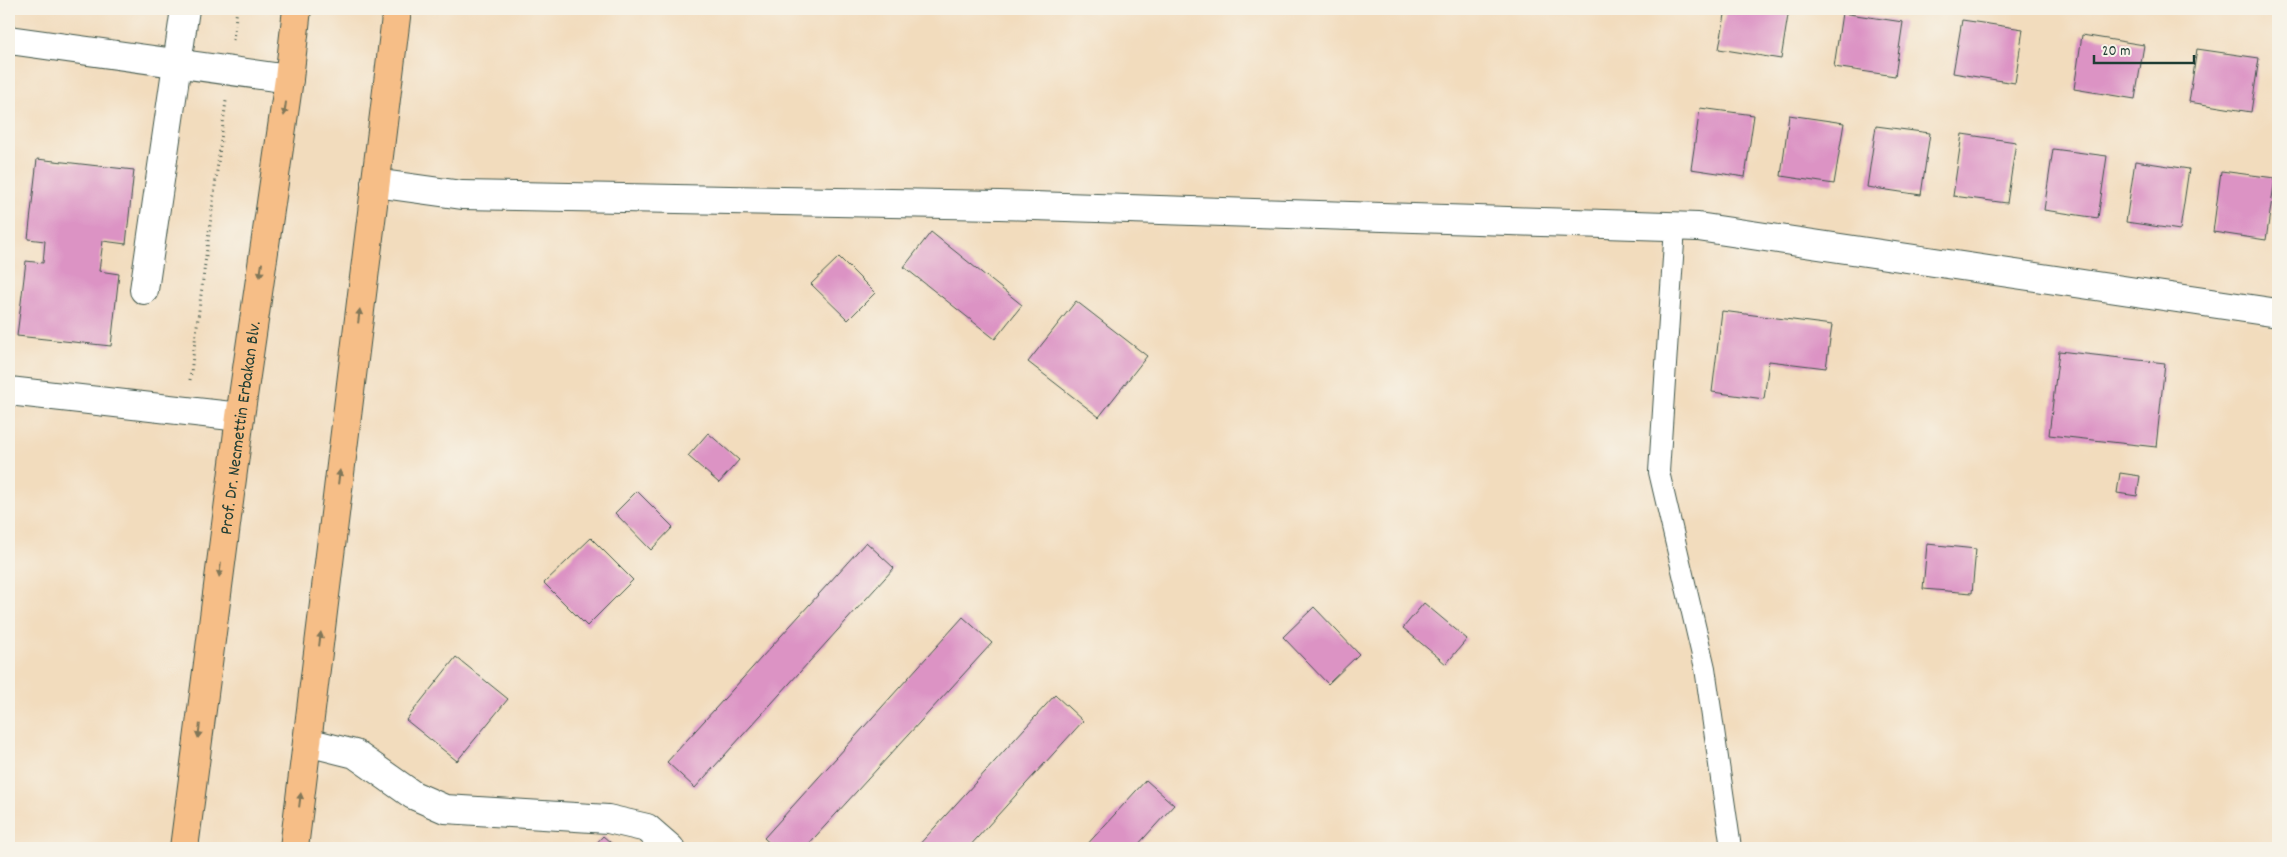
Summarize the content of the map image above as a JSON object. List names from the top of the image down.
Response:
{
  "streets": {
    "main road": ["Prof. Dr. Necmettin Erbakan Blv."]
  },
  "scale_bar": "20 m"
}
